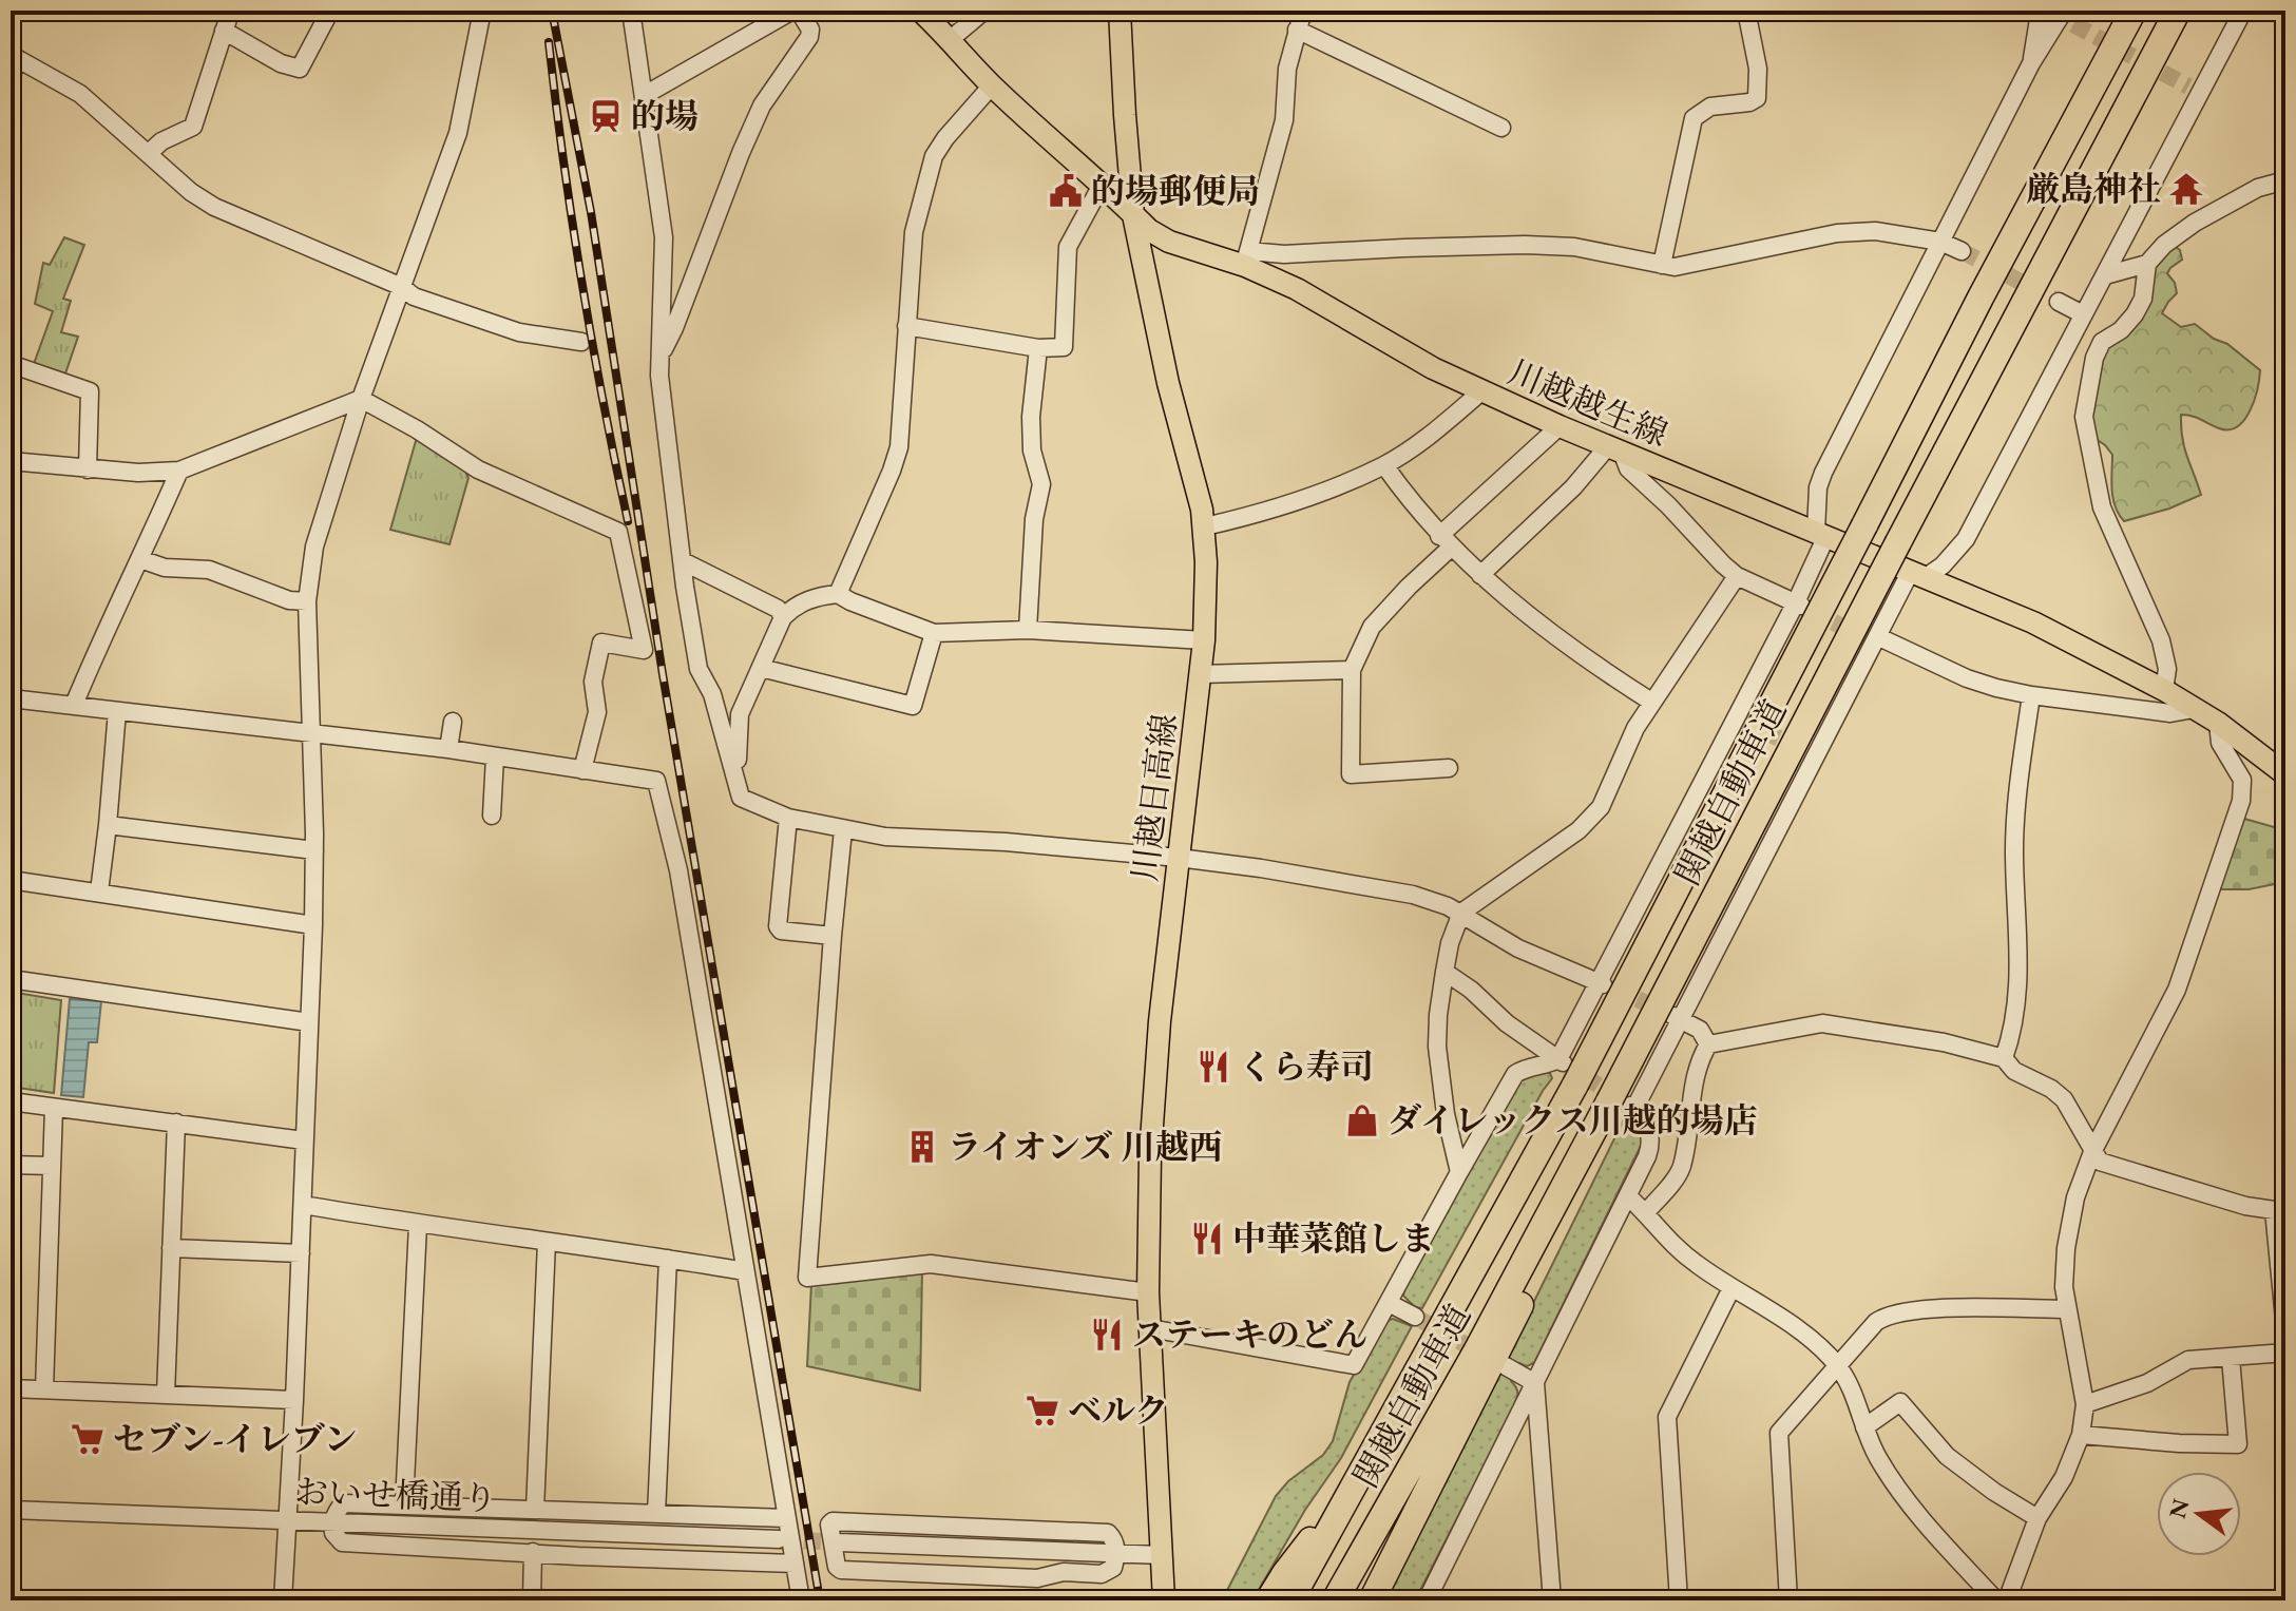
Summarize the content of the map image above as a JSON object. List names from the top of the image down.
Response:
{
  "streets": {
    "highway": ["関越自動車道"],
    "main road": ["川越越生線", "川越日高線"],
    "street": ["おいせ橋通り"]
  },
  "crossings": [
    ["川越越生線", "川越日高線"]
  ],
  "places": {
    "station": ["的場"],
    "temple": ["厳島神社"],
    "public building": ["的場郵便局"],
    "restaurant": ["くら寿司", "中華菜館しま", "ステーキのどん"],
    "shop": ["ダイレックス川越的場店"],
    "building": ["ライオンズ 川越西"],
    "supermarket": ["ベルク", "セブン-イレブン"]
  },
  "north": "left"
}
